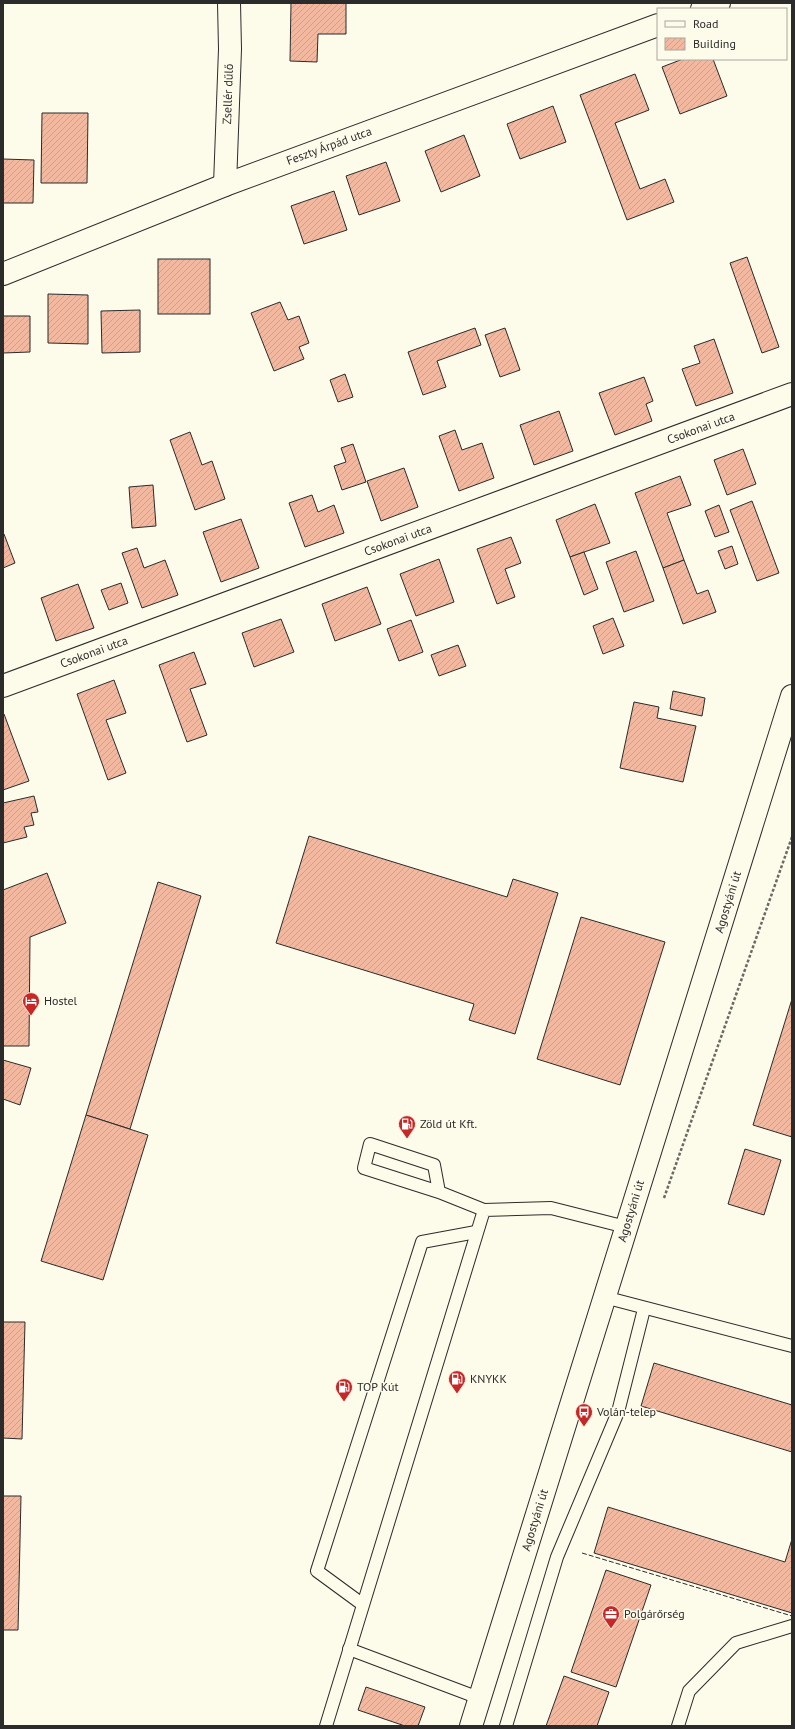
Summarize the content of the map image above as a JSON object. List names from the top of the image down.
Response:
{
  "streets": {
    "street": [
      "Zsellér dűlő",
      "Feszty Árpád utca",
      "Csokonai utca",
      "Agostyáni út"
    ]
  },
  "crossings": [
    ["Zsellér dűlő", "Feszty Árpád utca"]
  ],
  "places": {
    "hotel": ["Hostel"],
    "fuel station": ["Zöld út Kft.", "KNYKK", "TOP Kút"],
    "bus stop": ["Volán-telep"],
    "office": ["Polgárőrség"]
  },
  "legend": ["Road", "Building"]
}
